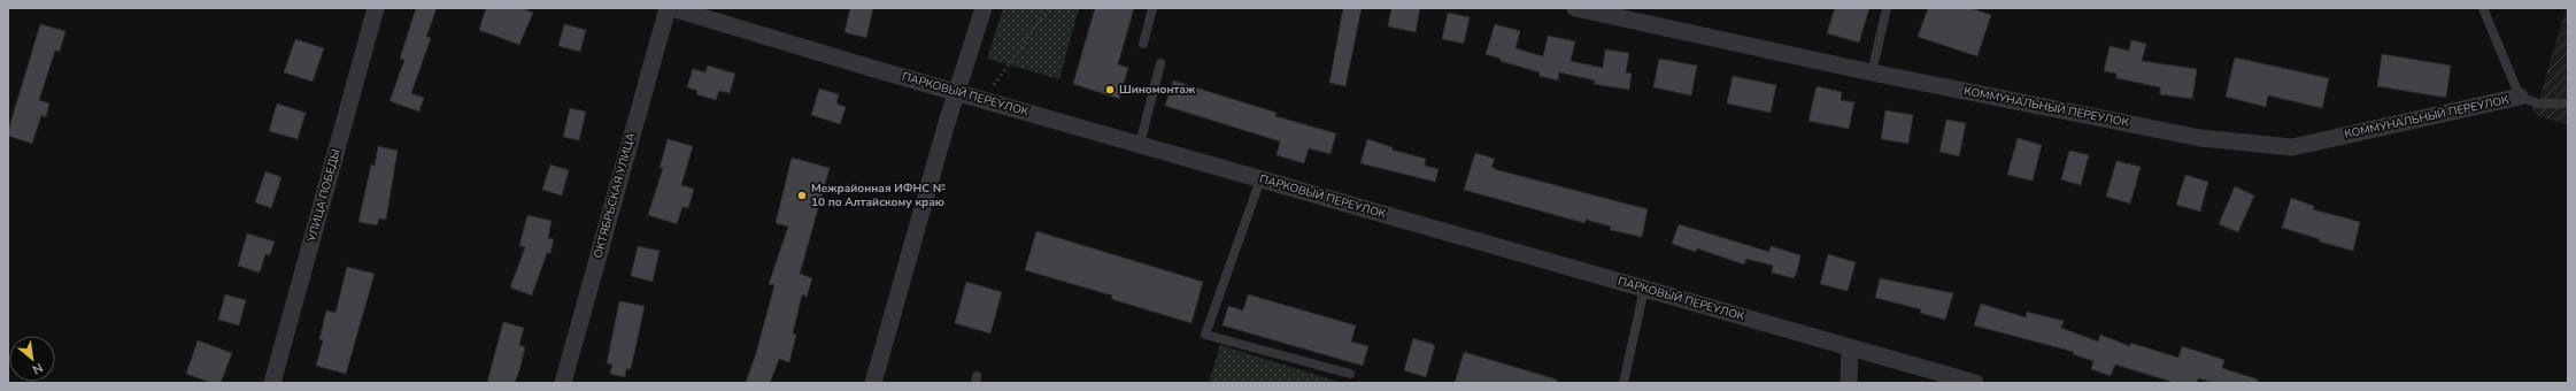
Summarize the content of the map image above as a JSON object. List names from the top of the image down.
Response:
{
  "streets": {
    "street": [
      "ПАРКОВЫЙ ПЕРЕУЛОК",
      "КОММУНАЛЬНЫЙ ПЕРЕУЛОК",
      "УЛИЦА ПОБЕДЫ",
      "ОКТЯБРЬСКАЯ УЛИЦА"
    ]
  },
  "places": ["Шиномонтаж", "Межрайонная ИФНС № 10 по Алтайскому краю"],
  "north": "bottom right"
}
